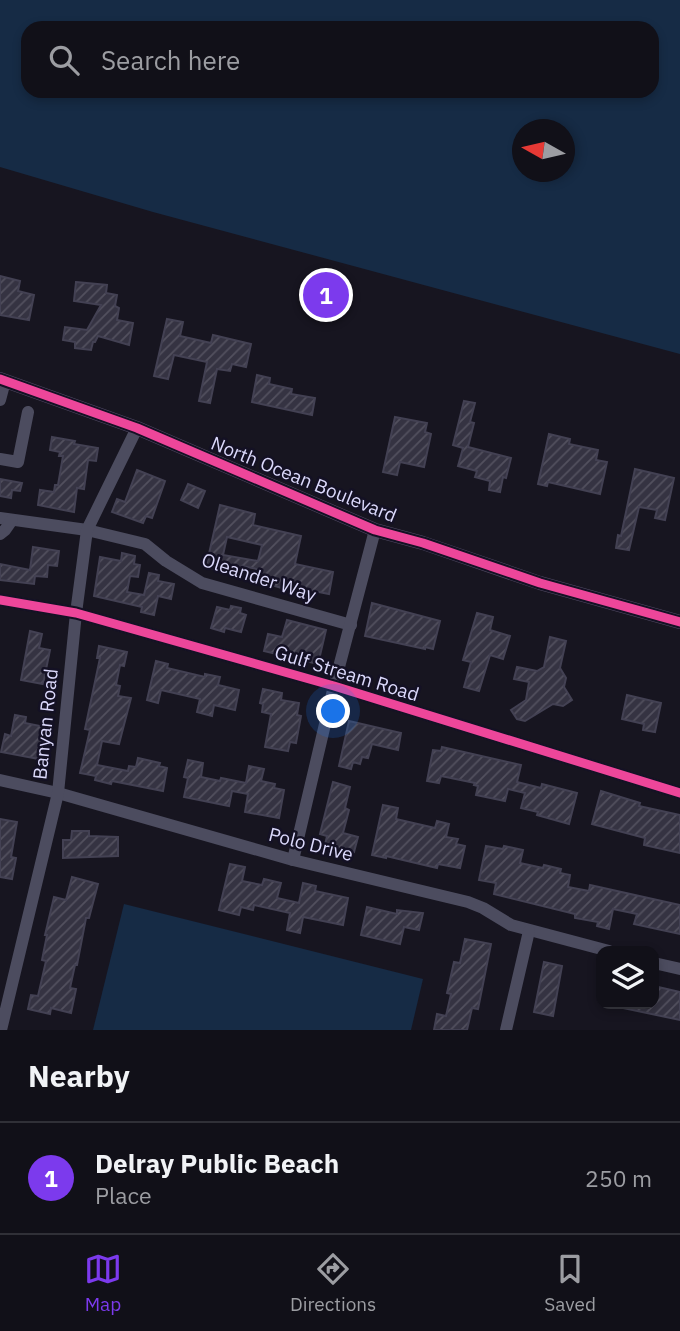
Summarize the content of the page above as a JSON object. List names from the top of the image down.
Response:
{
  "streets": {
    "main road": ["North Ocean Boulevard"],
    "street": [
      "Oleander Way",
      "Gulf Stream Road",
      "Banyan Road",
      "Polo Drive"
    ]
  },
  "crossings": [
    ["North Ocean Boulevard", "Banyan Road"],
    ["Oleander Way", "Banyan Road"],
    ["Gulf Stream Road", "Banyan Road"],
    ["Banyan Road", "Polo Drive"]
  ],
  "north": "left",
  "page": {
    "search": "Search here",
    "pins": "1",
    "heading": "Nearby",
    "list": [
      {
        "mark": "1",
        "name": "Delray Public Beach",
        "note": "Place",
        "value": "250 m"
      }
    ],
    "nav": ["Map", "Directions", "Saved"]
  }
}
